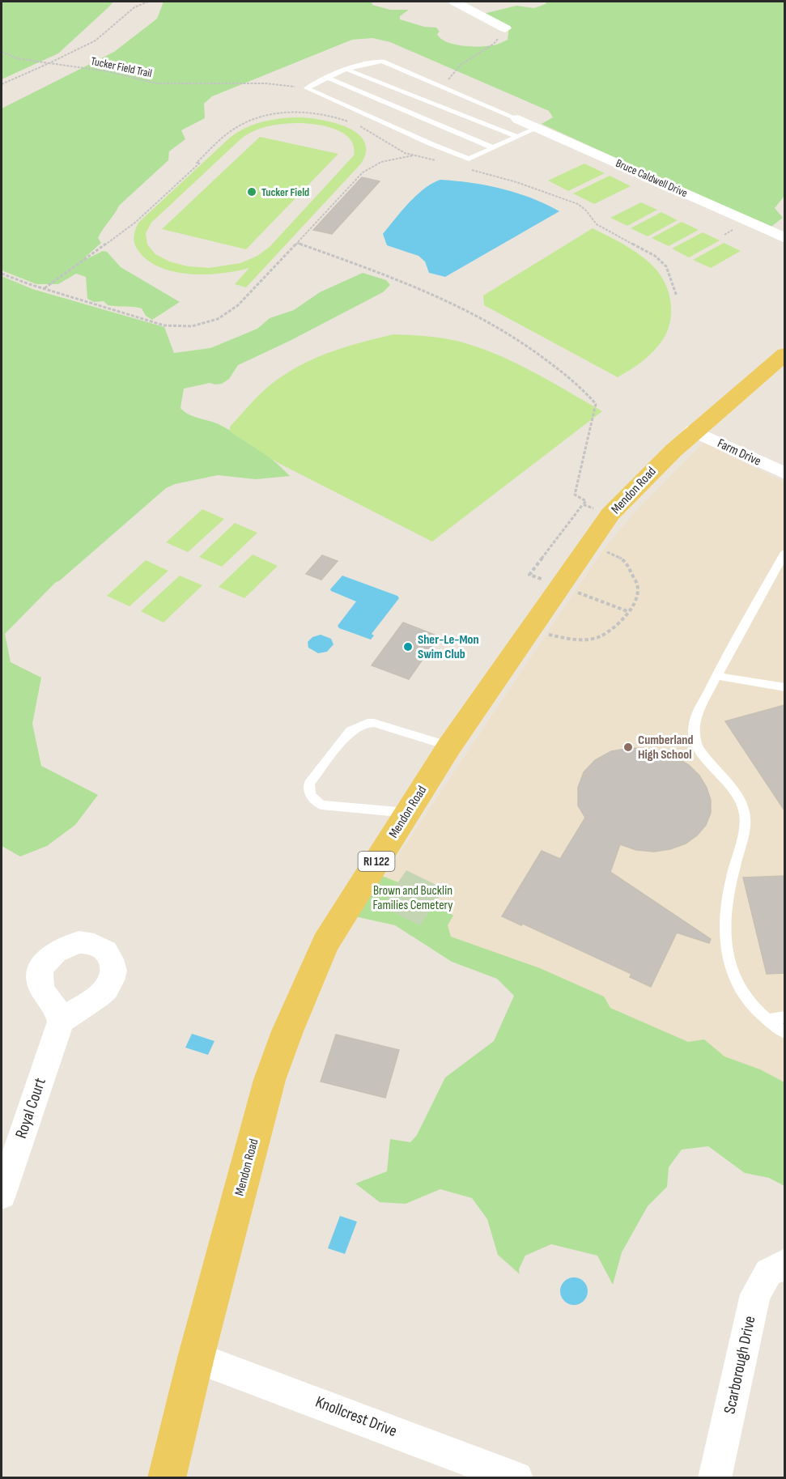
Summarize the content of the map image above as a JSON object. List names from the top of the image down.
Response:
{
  "streets": {
    "main road": ["Mendon Road", "RI 122"],
    "street": [
      "Bruce Caldwell Drive",
      "Farm Drive",
      "Royal Court",
      "Scarborough Drive",
      "Knollcrest Drive"
    ],
    "path": ["Tucker Field Trail"]
  },
  "crossings": [
    ["Farm Drive", "Mendon Road"],
    ["Mendon Road", "Knollcrest Drive"]
  ],
  "parks": ["Brown and Bucklin Families Cemetery"],
  "places": ["Tucker Field", "Sher-Le-Mon Swim Club", "Cumberland High School"]
}
